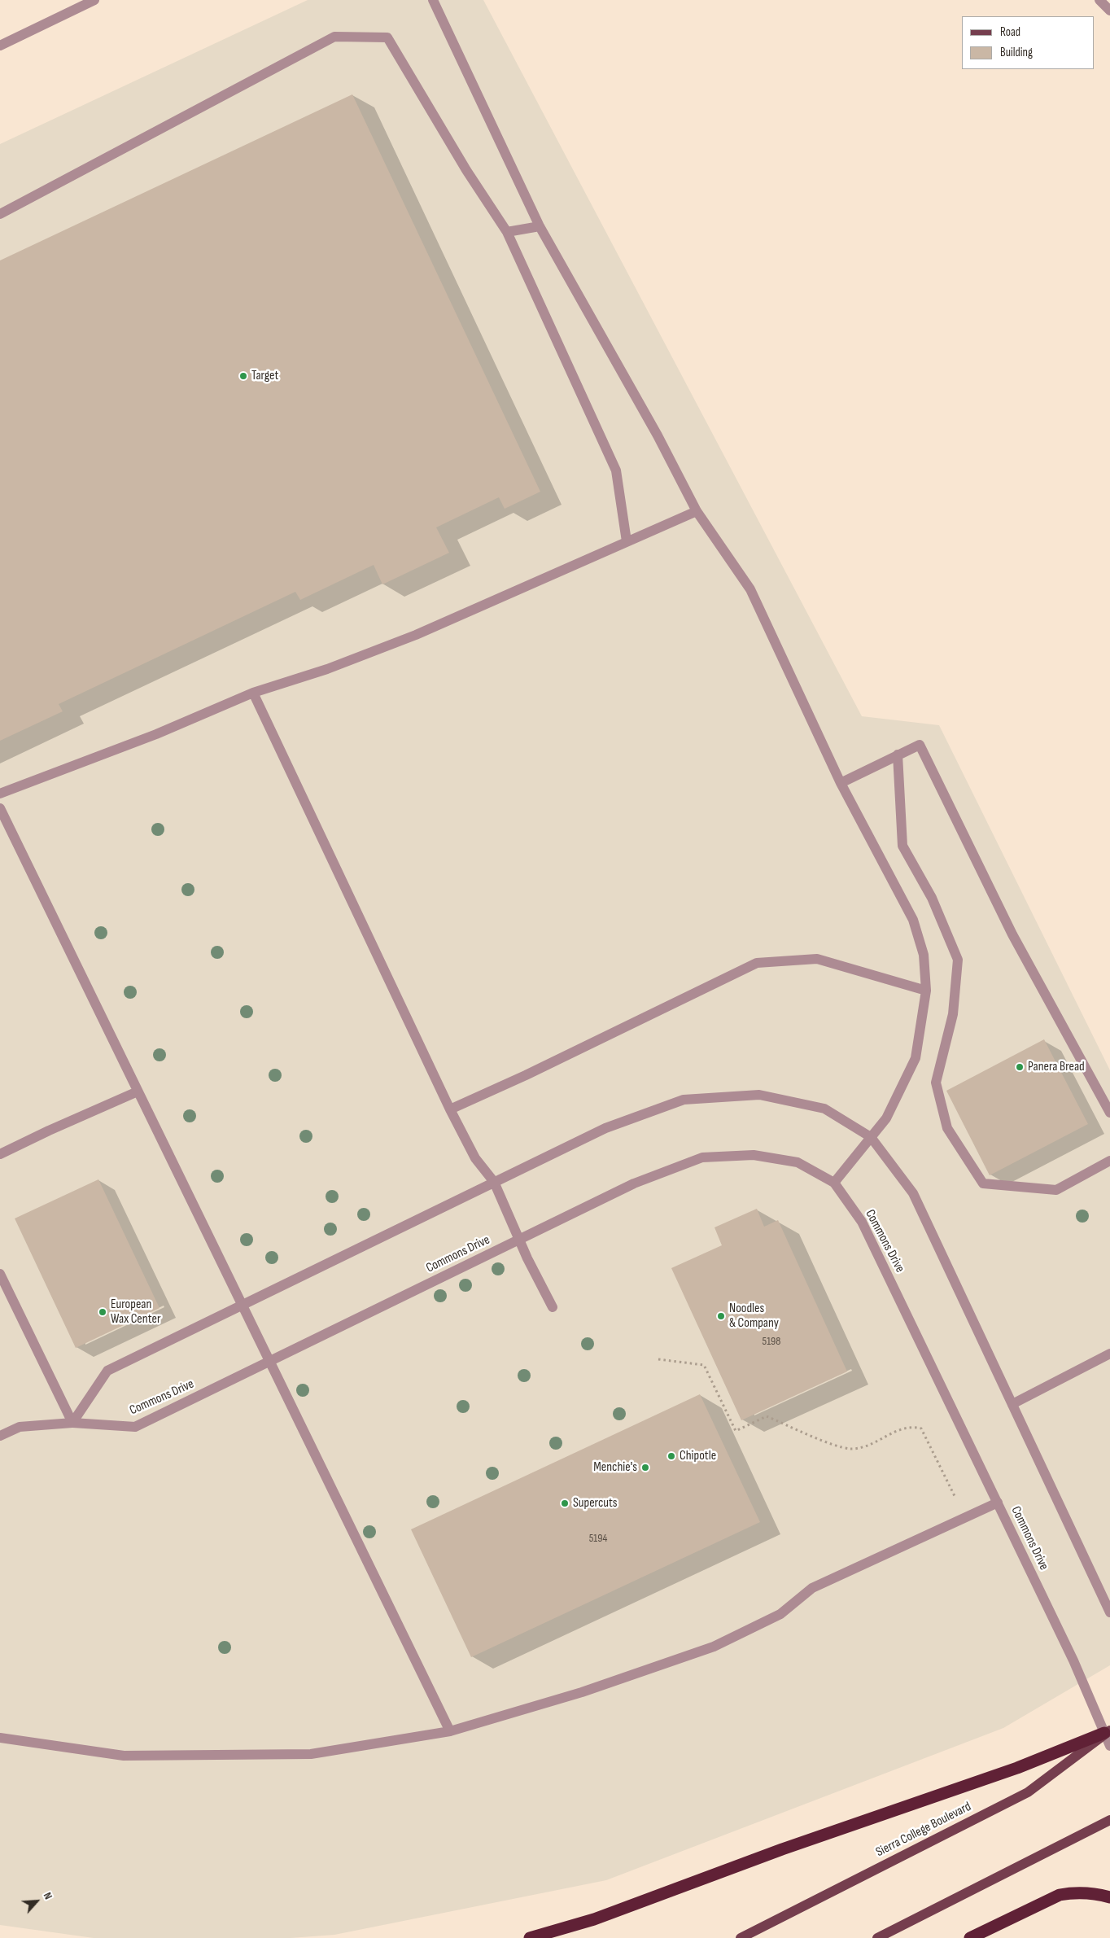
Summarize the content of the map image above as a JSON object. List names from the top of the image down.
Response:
{
  "streets": {
    "main road": ["Sierra College Boulevard"],
    "street": ["Commons Drive"]
  },
  "crossings": [
    ["Commons Drive", "Sierra College Boulevard"]
  ],
  "places": [
    "Target",
    "Panera Bread",
    "European Wax Center",
    "Noodles & Company",
    "Chipotle",
    "Menchie's",
    "Supercuts"
  ],
  "house_numbers": ["5198", "5194"],
  "legend": ["Road", "Building"],
  "north": "top right"
}
